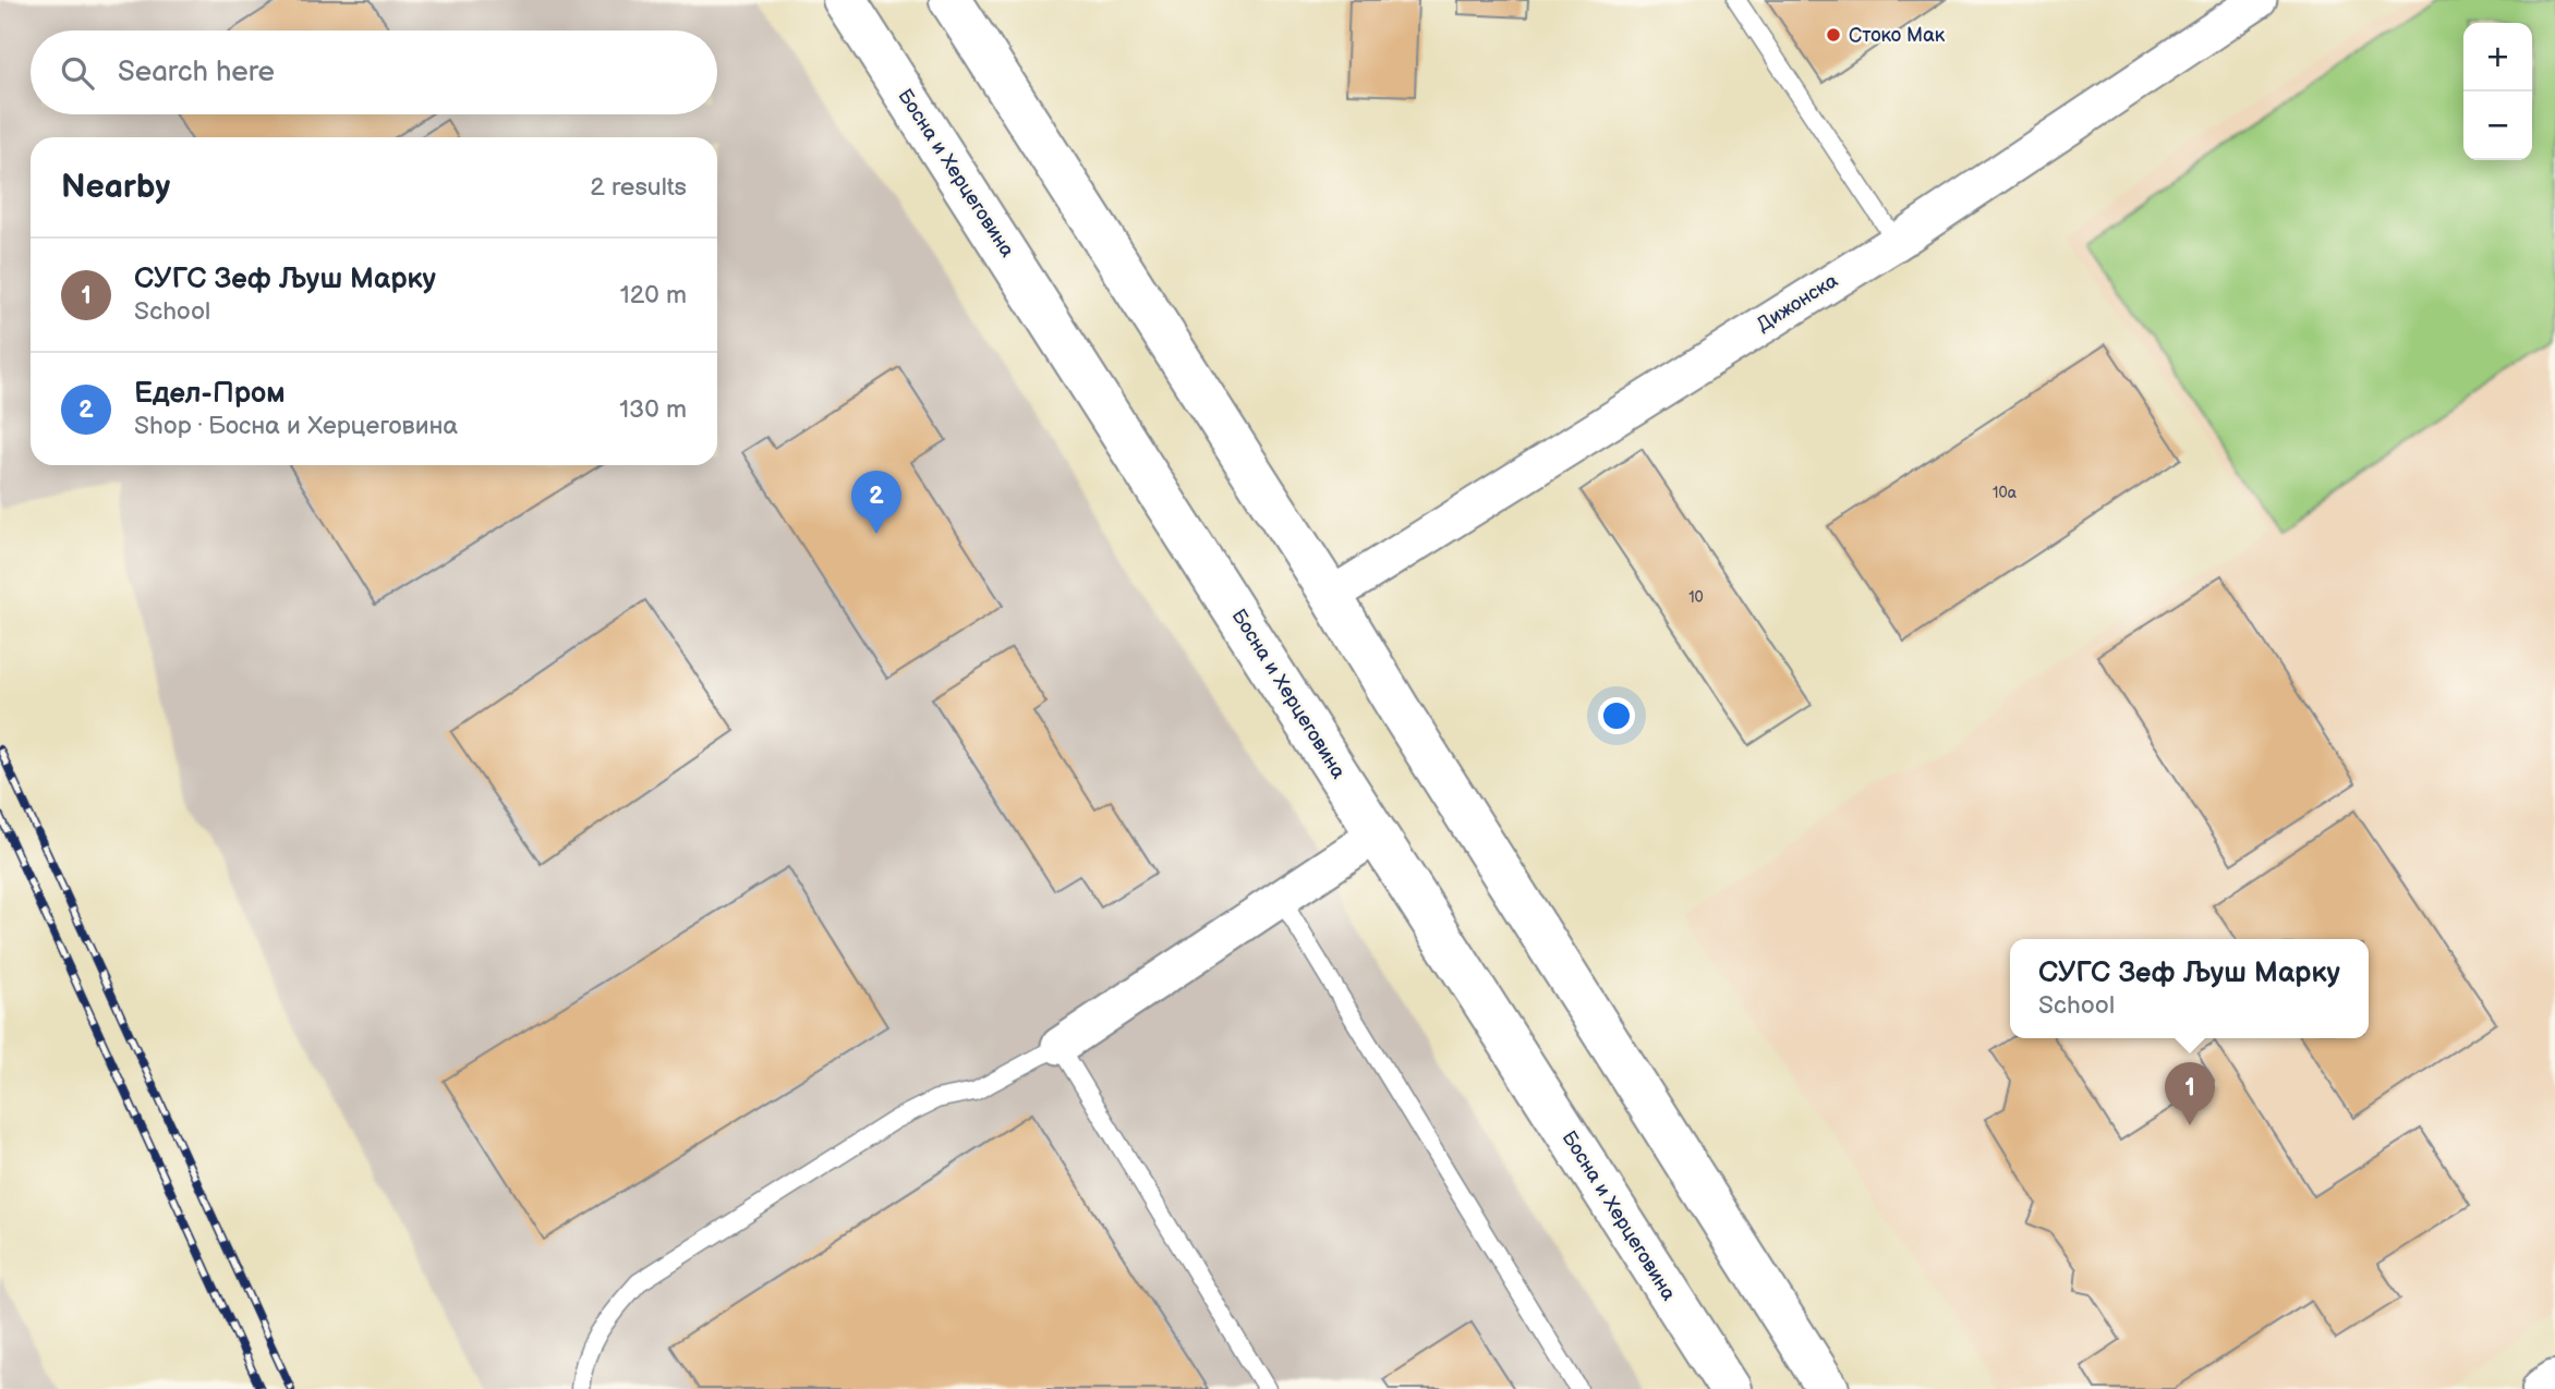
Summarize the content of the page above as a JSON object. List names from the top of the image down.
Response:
{
  "streets": {
    "street": ["Босна и Херцеговина", "Дижонска"]
  },
  "places": ["Стоко Мак"],
  "house_numbers": ["10а", "10"],
  "page": {
    "map_buttons": ["+", "−"],
    "search": "Search here",
    "heading": ["Nearby", "2 results"],
    "list": [
      {
        "mark": "1",
        "name": "СУГС Зеф Љуш Марку",
        "note": "School",
        "value": "120 m"
      },
      {
        "mark": "2",
        "name": "Едел-Пром",
        "note": "Shop · Босна и Херцеговина",
        "value": "130 m"
      }
    ],
    "pins": ["2", "1"],
    "popup": ["СУГС Зеф Љуш Марку", "School"]
  }
}
